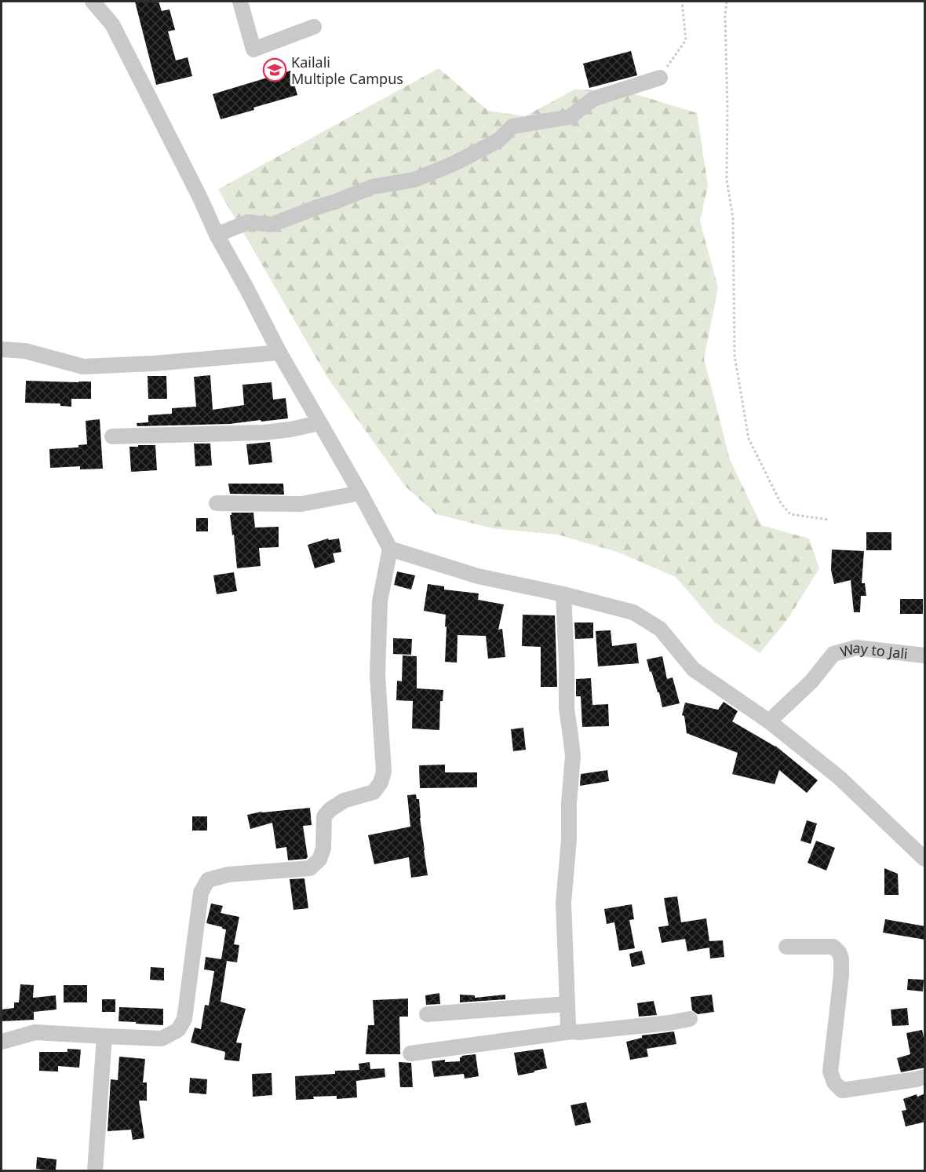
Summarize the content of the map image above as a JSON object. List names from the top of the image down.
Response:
{
  "streets": {
    "street": ["Way to Jali"]
  },
  "places": {
    "school or university": ["Kailali Multiple Campus"]
  }
}
